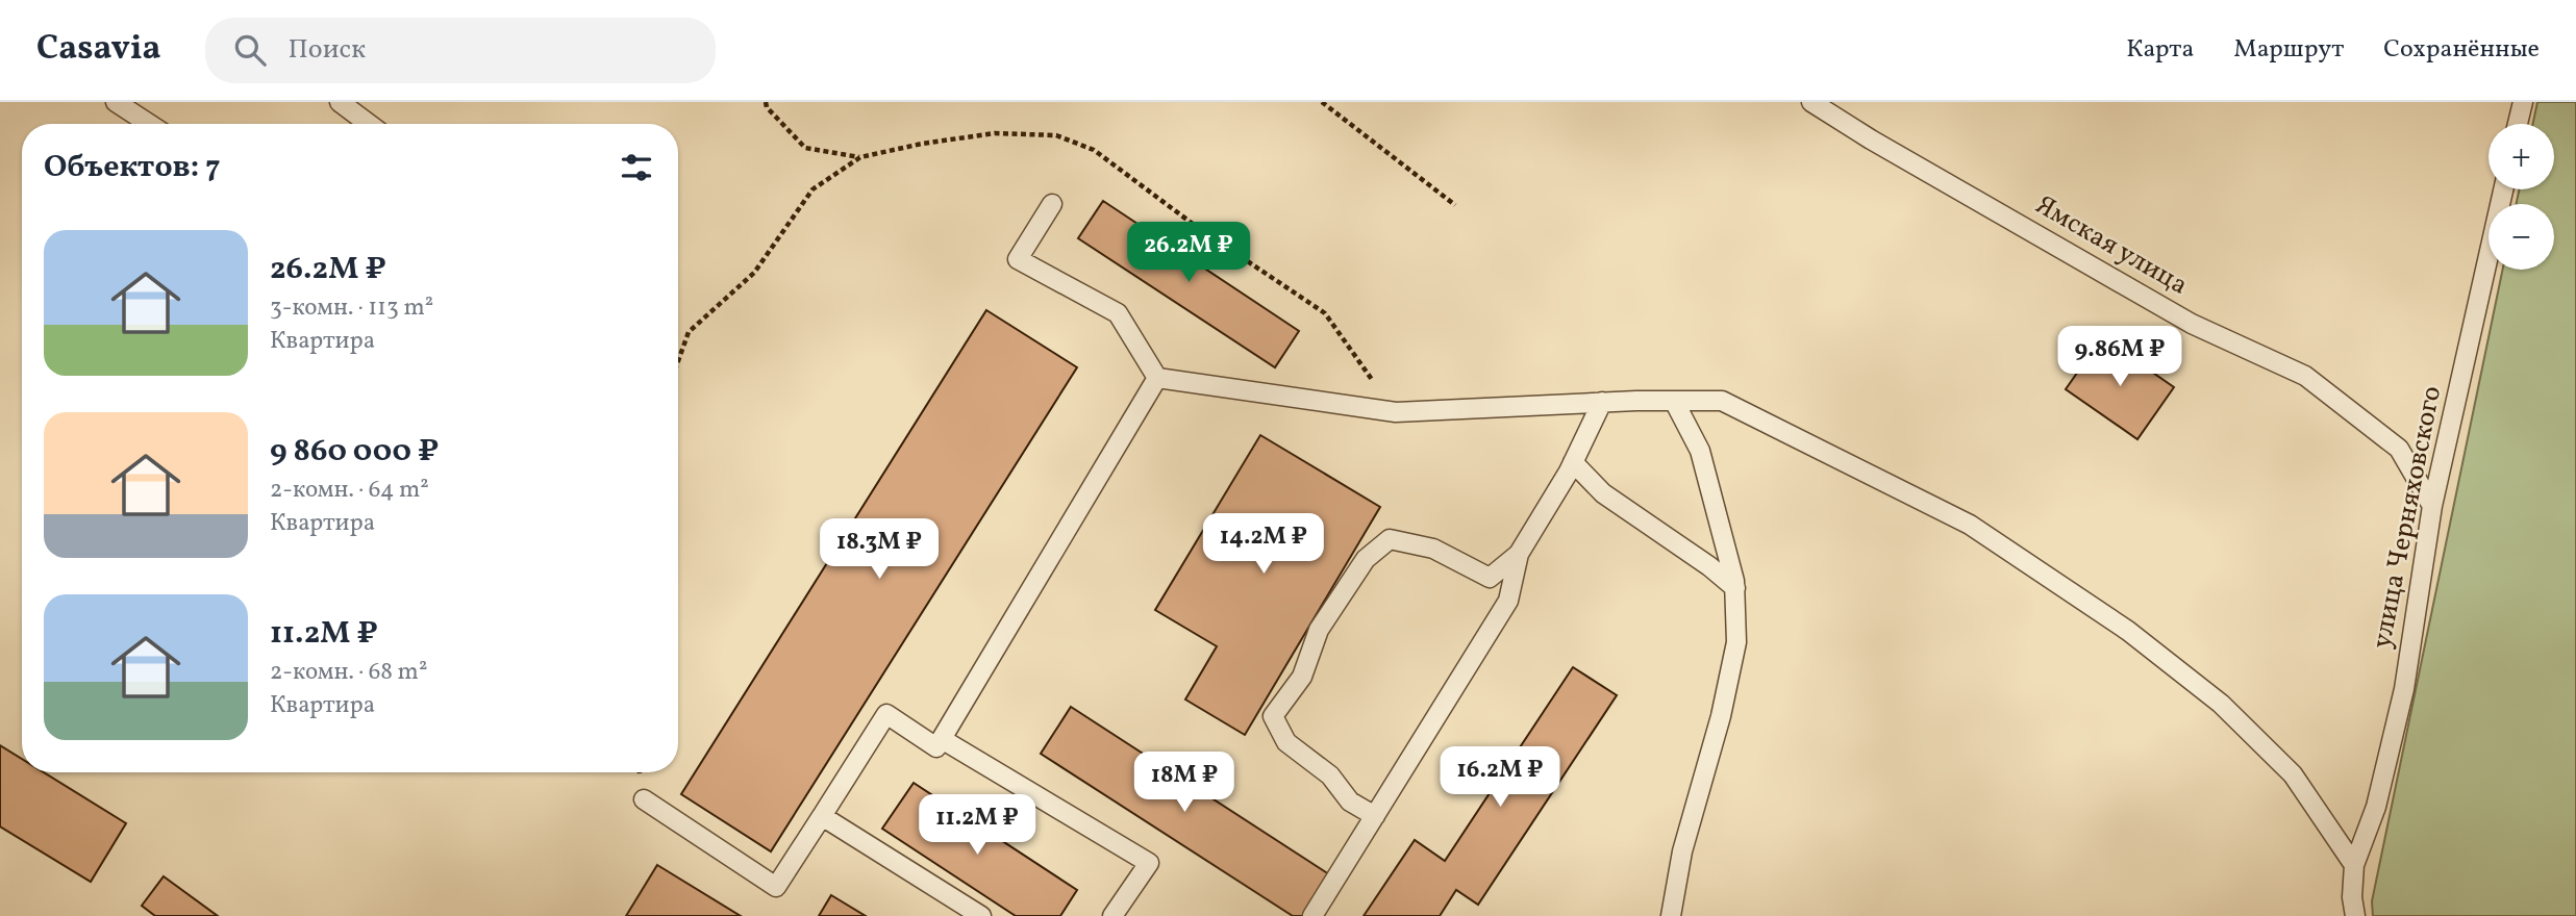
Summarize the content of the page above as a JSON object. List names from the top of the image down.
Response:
{
  "streets": {
    "lane": ["Ямская улица", "улица Черняховского"]
  },
  "crossings": [
    ["Ямская улица", "улица Черняховского"]
  ],
  "page": {
    "header": "Casavia",
    "search": "Поиск",
    "nav": ["Карта", "Маршрут", "Сохранённые"],
    "map_buttons": ["+", "−"],
    "heading": "Объектов: 7",
    "list": [
      {
        "name": "26.2M ₽",
        "note": "3-комн. · 113 m² · Квартира"
      },
      {
        "name": "9 860 000 ₽",
        "note": "2-комн. · 64 m² · Квартира"
      },
      {
        "name": "11.2M ₽",
        "note": "2-комн. · 68 m² · Квартира"
      }
    ],
    "price": [
      "26.2M ₽",
      "9.86M ₽",
      "14.2M ₽",
      "18.3M ₽",
      "16.2M ₽",
      "18M ₽",
      "11.2M ₽"
    ]
  }
}
